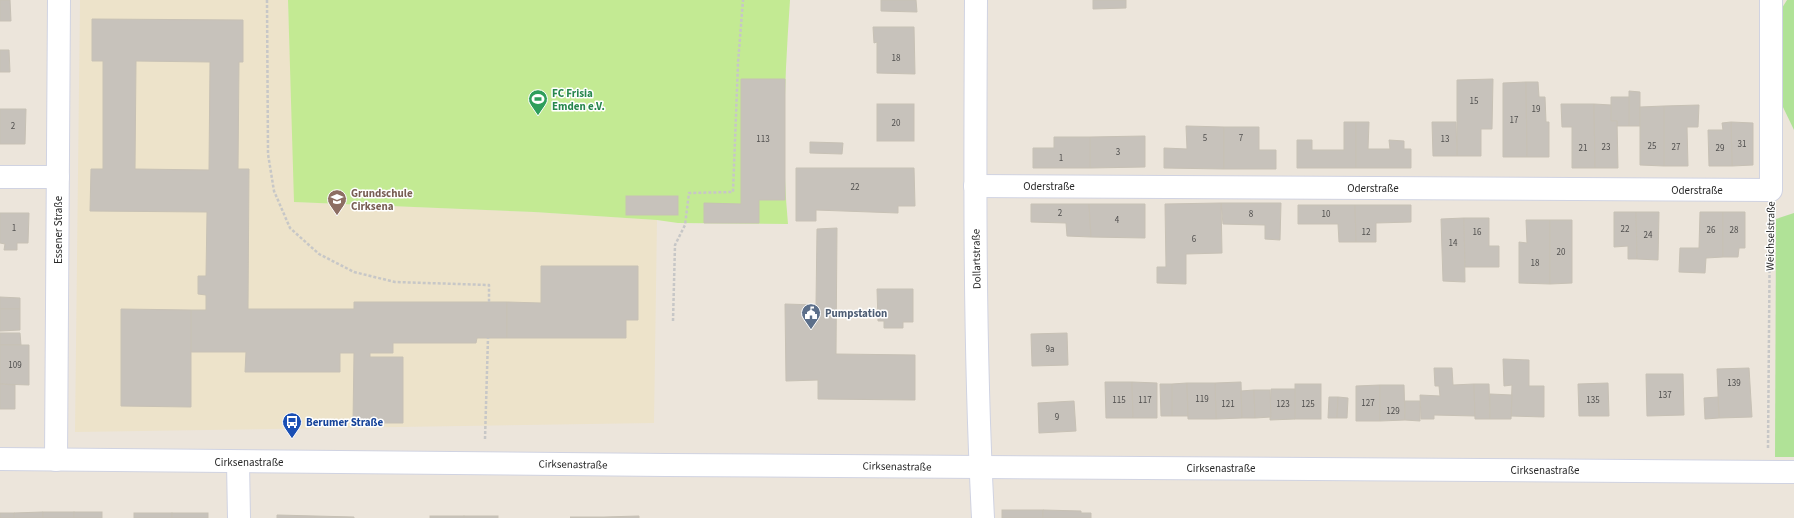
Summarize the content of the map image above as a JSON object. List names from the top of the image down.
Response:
{
  "streets": {
    "street": [
      "Oderstraße",
      "Essener Straße",
      "Weichselstraße",
      "Dollartstraße",
      "Cirksenastraße"
    ]
  },
  "crossings": [
    ["Oderstraße", "Weichselstraße"],
    ["Oderstraße", "Dollartstraße"],
    ["Essener Straße", "Cirksenastraße"],
    ["Weichselstraße", "Cirksenastraße"],
    ["Dollartstraße", "Cirksenastraße"]
  ],
  "places": {
    "sports": ["FC Frisia Emden e.V."],
    "school or university": ["Grundschule Cirksena"],
    "public building": ["Pumpstation"],
    "bus stop": ["Berumer Straße"]
  },
  "house_numbers": [
    "18",
    "15",
    "19",
    "17",
    "20",
    "2",
    "5",
    "7",
    "113",
    "13",
    "31",
    "25",
    "23",
    "27",
    "21",
    "29",
    "3",
    "1",
    "22",
    "2",
    "8",
    "10",
    "4",
    "1",
    "22",
    "26",
    "28",
    "12",
    "16",
    "24",
    "6",
    "14",
    "20",
    "18",
    "9a",
    "109",
    "139",
    "137",
    "119",
    "115",
    "117",
    "135",
    "127",
    "121",
    "123",
    "125",
    "129",
    "9"
  ]
}
